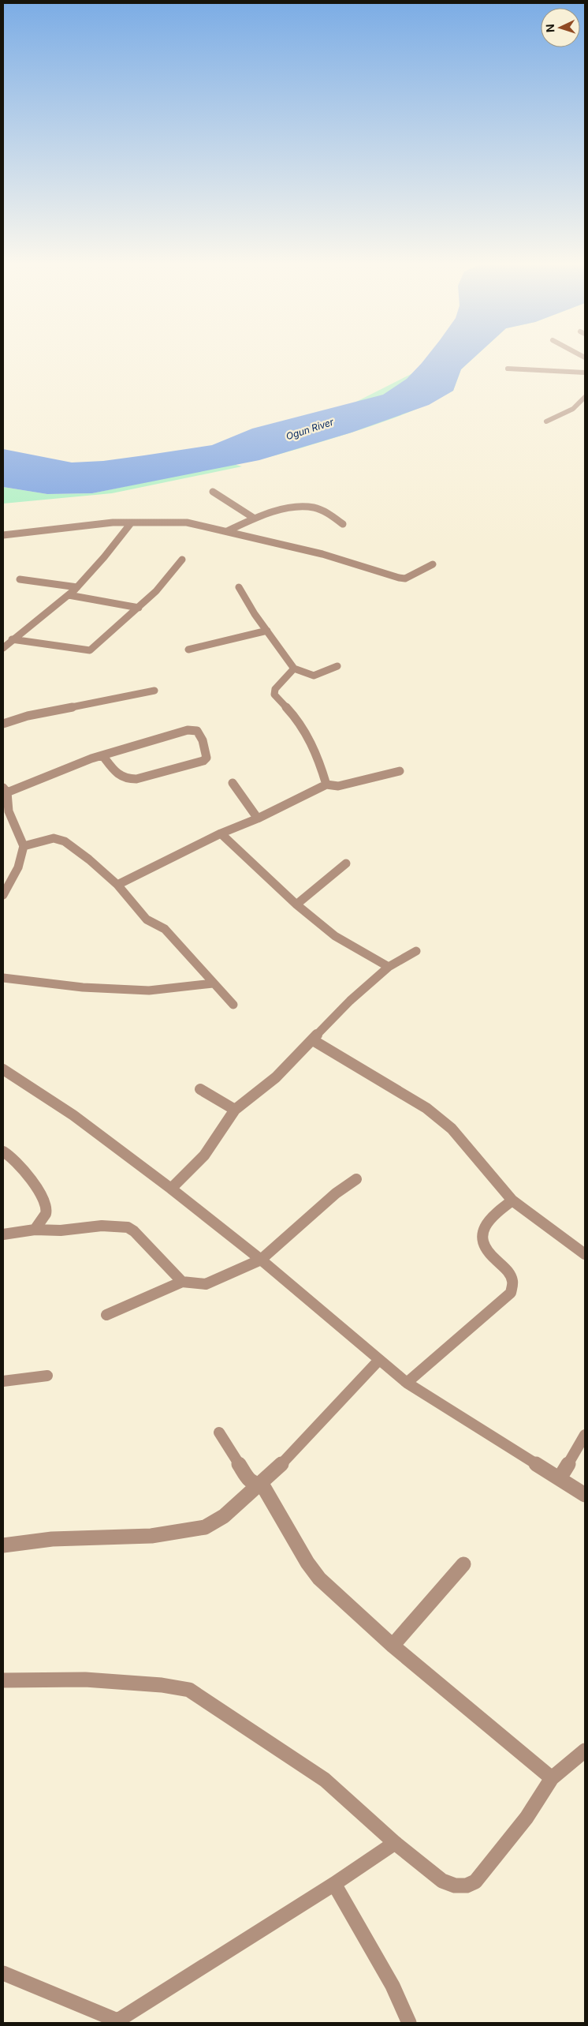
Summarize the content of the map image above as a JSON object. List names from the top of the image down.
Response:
{
  "water": ["Ogun River"],
  "north": "left"
}
